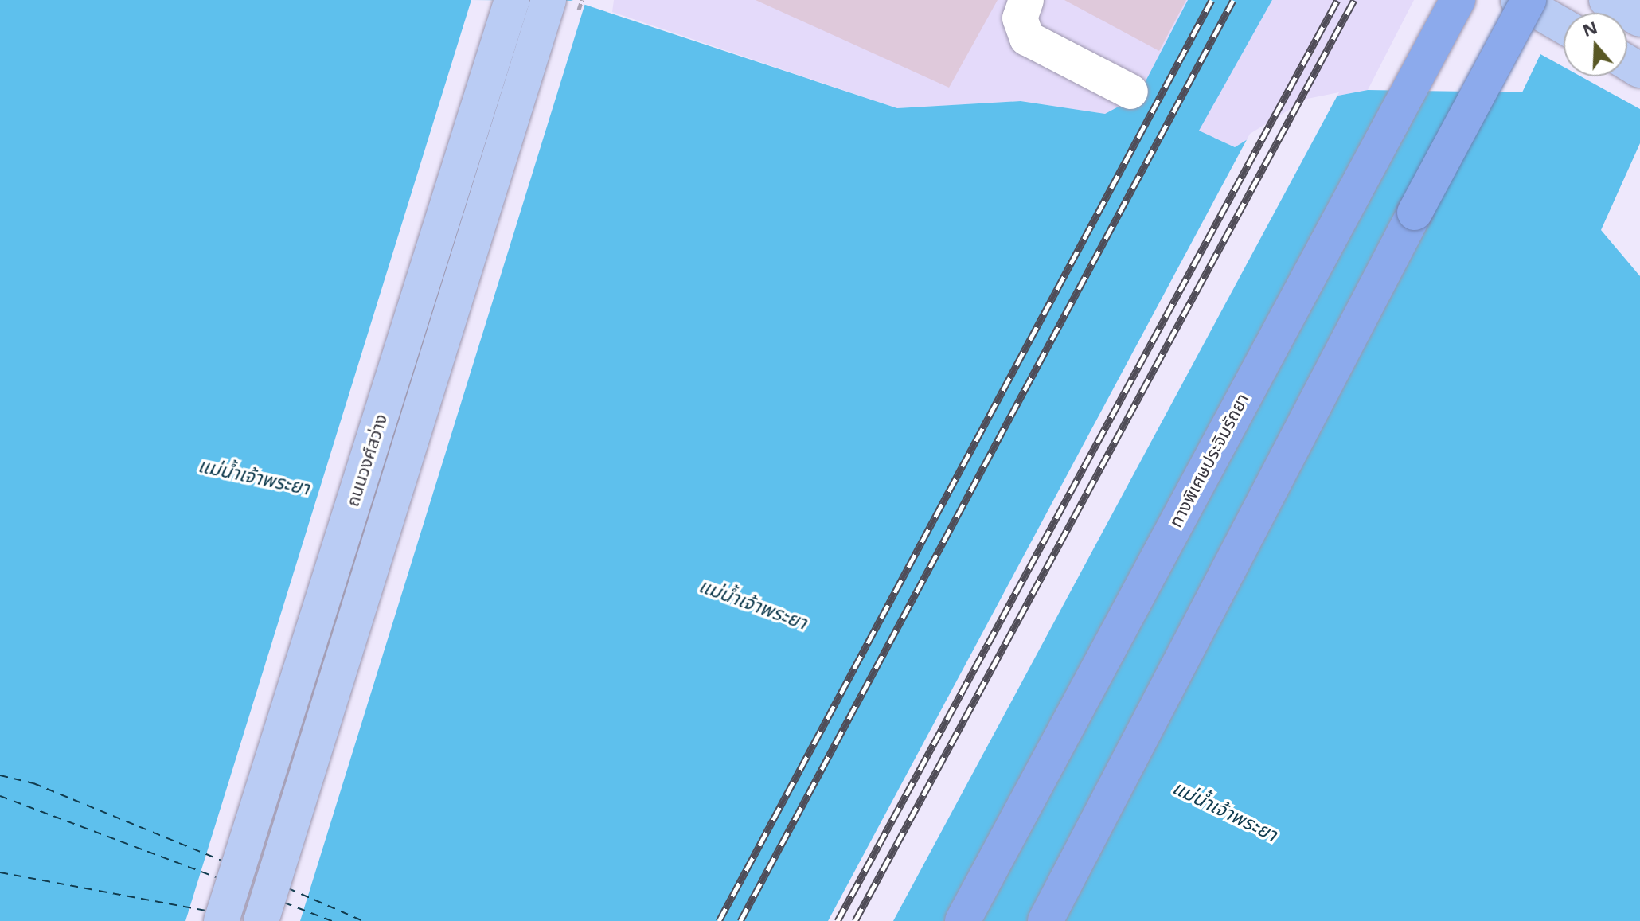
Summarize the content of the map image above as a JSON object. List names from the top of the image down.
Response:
{
  "streets": {
    "highway": ["ทางพิเศษประจิมรัถยา"],
    "main road": ["ถนนวงศ์สว่าง"]
  },
  "water": ["แม่น้ำเจ้าพระยา"],
  "north": "top"
}
